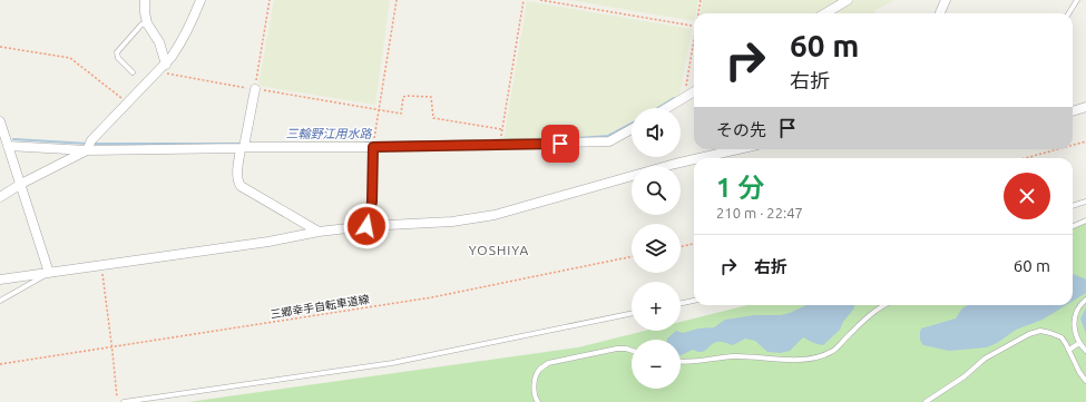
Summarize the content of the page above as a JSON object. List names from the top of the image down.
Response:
{
  "streets": {
    "path": ["三郷幸手自転車道線"]
  },
  "districts": ["YOSHIYA"],
  "water": ["三輪野江用水路"],
  "page": {
    "turn": ["60 m", "右折"],
    "then": "その先",
    "map_buttons": ["+", "−"],
    "heading": ["1 分", "210 m · 22:47"],
    "list": [
      {
        "name": "右折",
        "value": "60 m"
      }
    ]
  }
}
